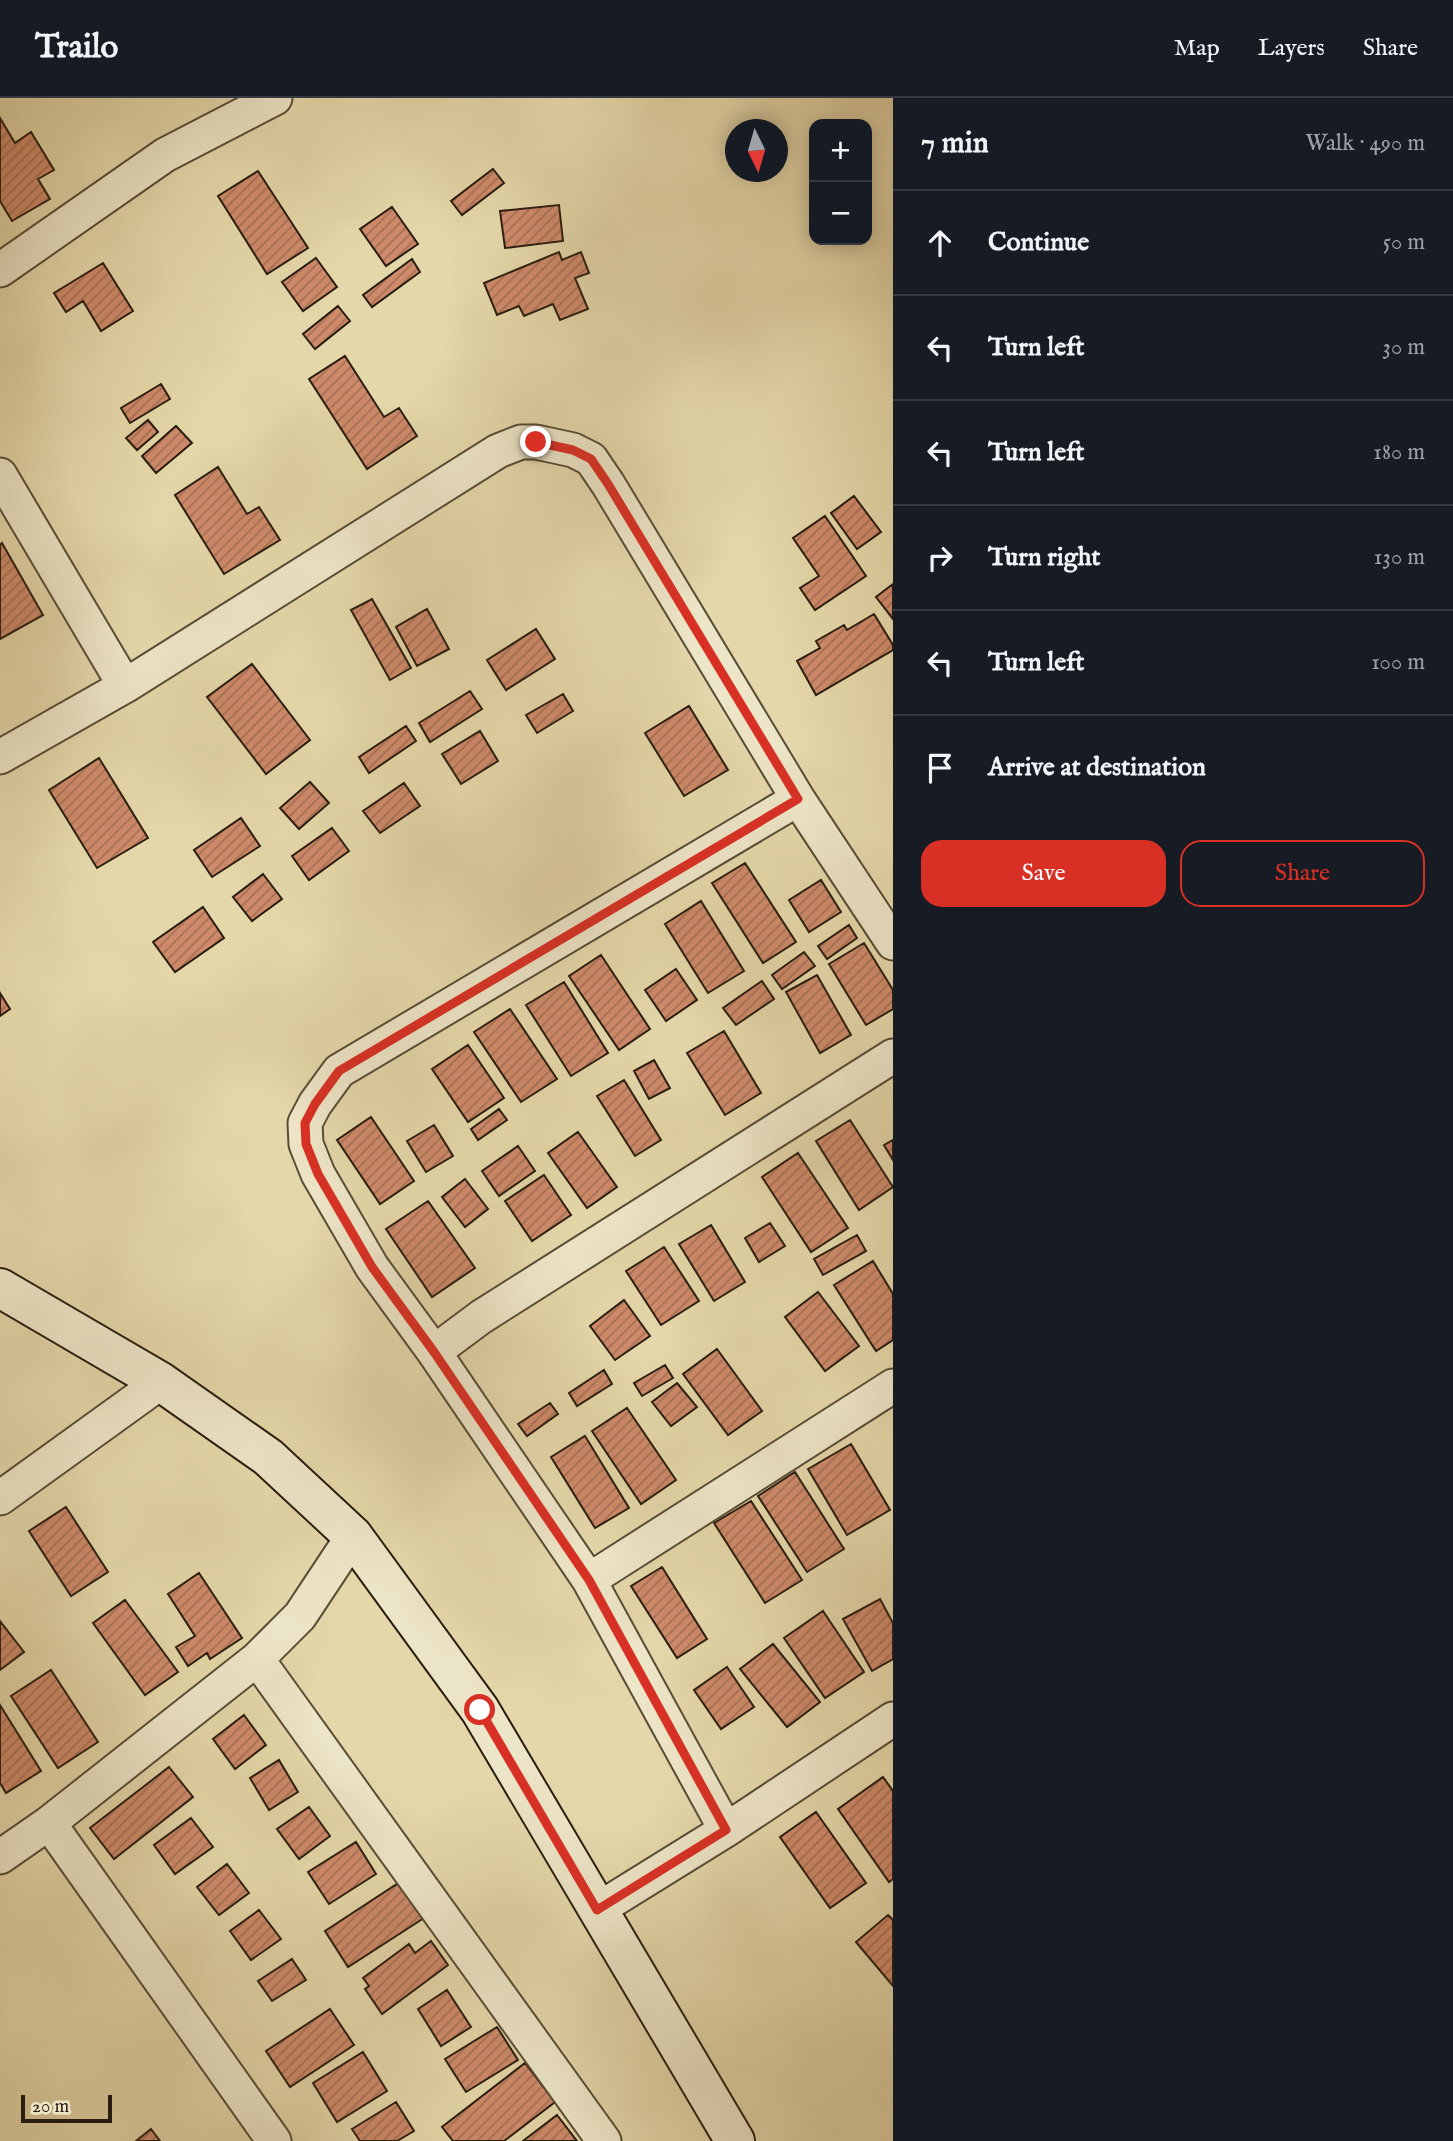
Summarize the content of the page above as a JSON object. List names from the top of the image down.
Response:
{
  "scale_bar": "20 m",
  "north": "bottom",
  "page": {
    "header": "Trailo",
    "nav": ["Map", "Layers", "Share"],
    "heading": ["7 min", "Walk · 490 m"],
    "map_buttons": ["+", "−"],
    "list": [
      ["Continue", "50 m"],
      ["Turn left", "30 m"],
      ["Turn left", "180 m"],
      ["Turn right", "130 m"],
      ["Turn left", "100 m"],
      "Arrive at destination"
    ],
    "buttons": ["Save", "Share"],
    "scale": "20 m"
  }
}
